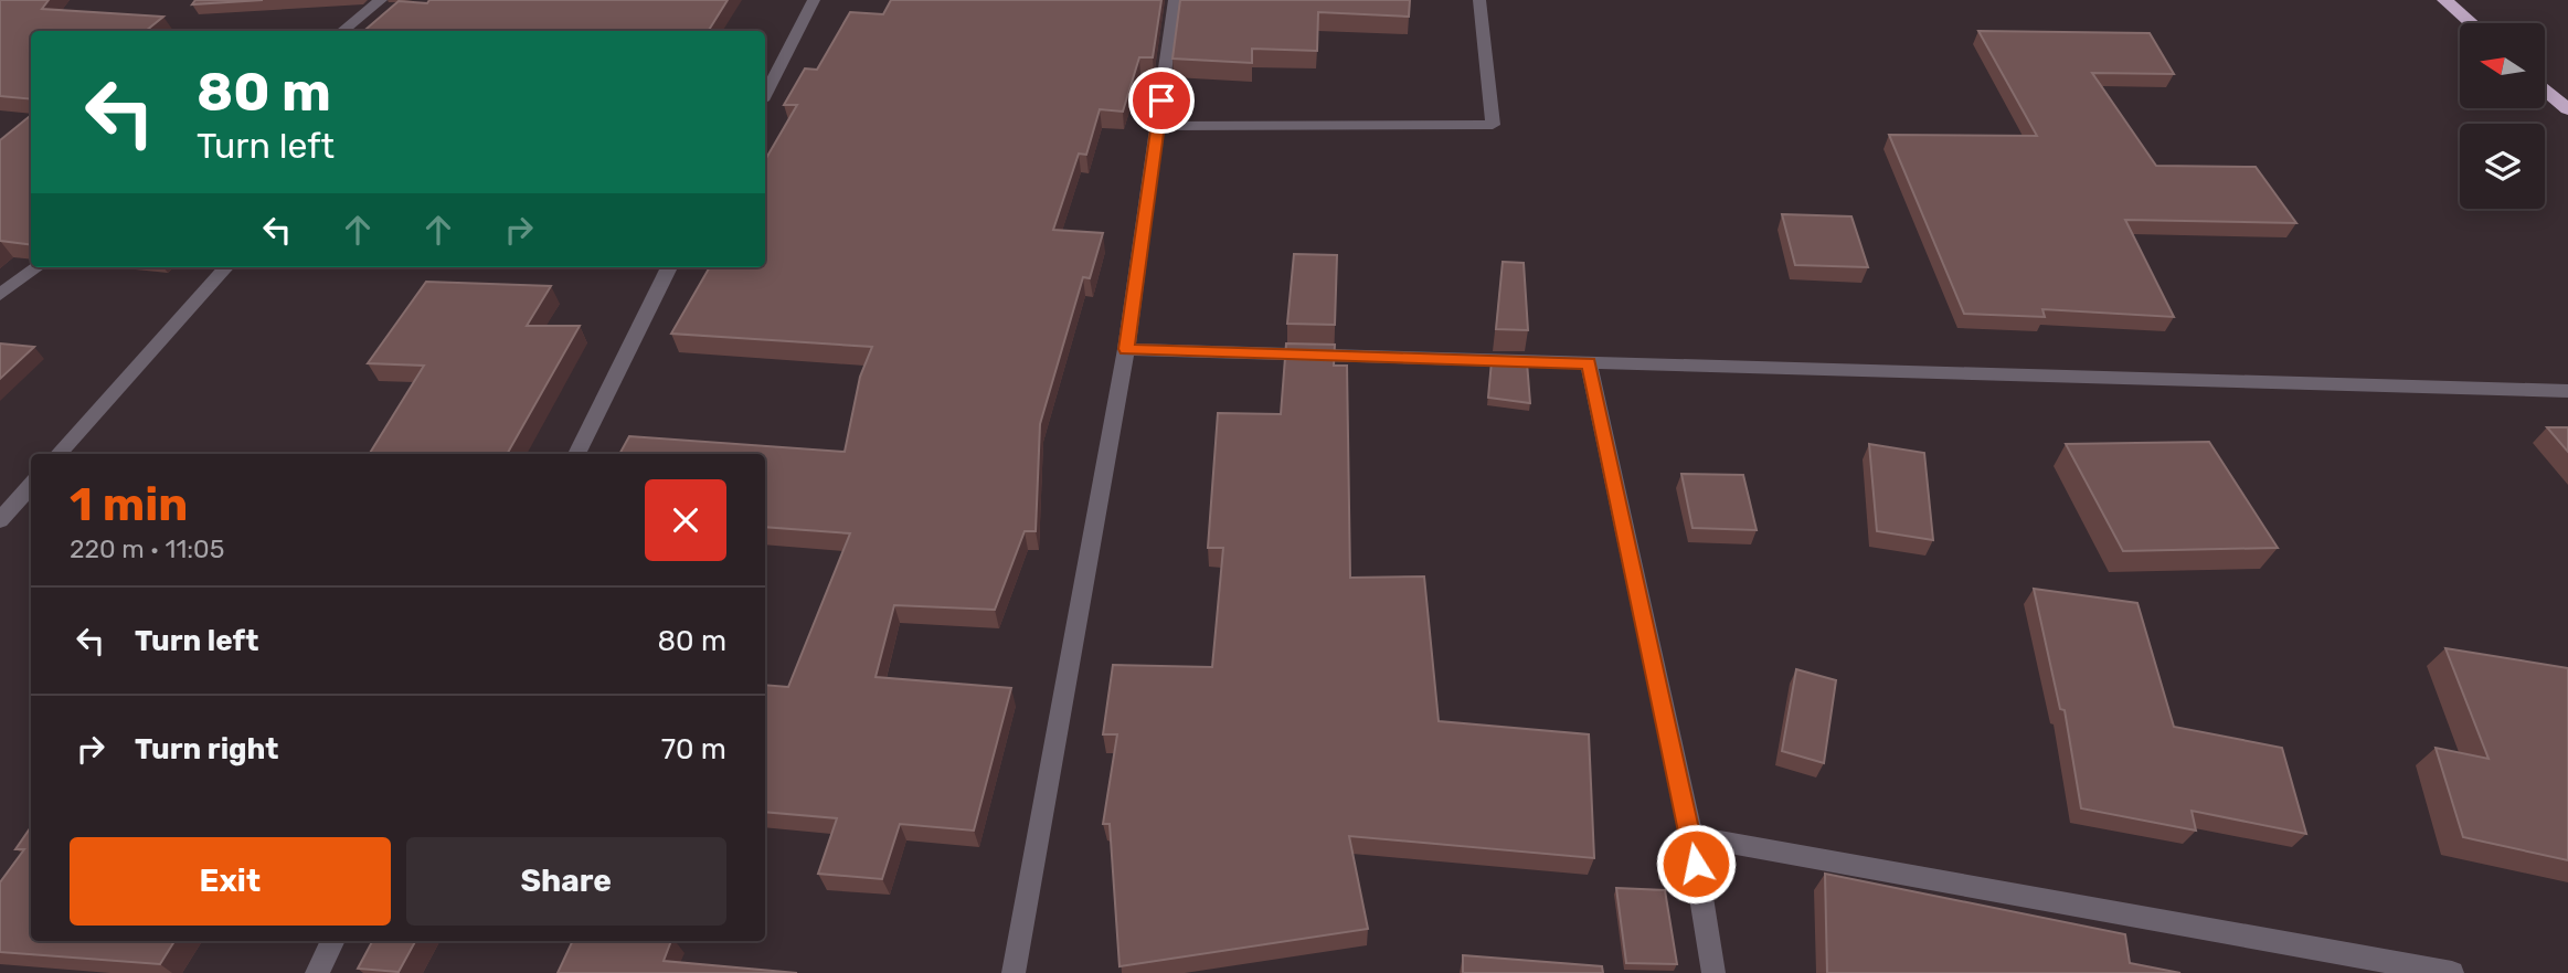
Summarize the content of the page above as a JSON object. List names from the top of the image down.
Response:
{
  "north": "left",
  "page": {
    "turn": ["80 m", "Turn left"],
    "heading": ["1 min", "220 m · 11:05"],
    "list": [
      {
        "name": "Turn left",
        "value": "80 m"
      },
      {
        "name": "Turn right",
        "value": "70 m"
      }
    ],
    "buttons": ["Exit", "Share"]
  }
}
